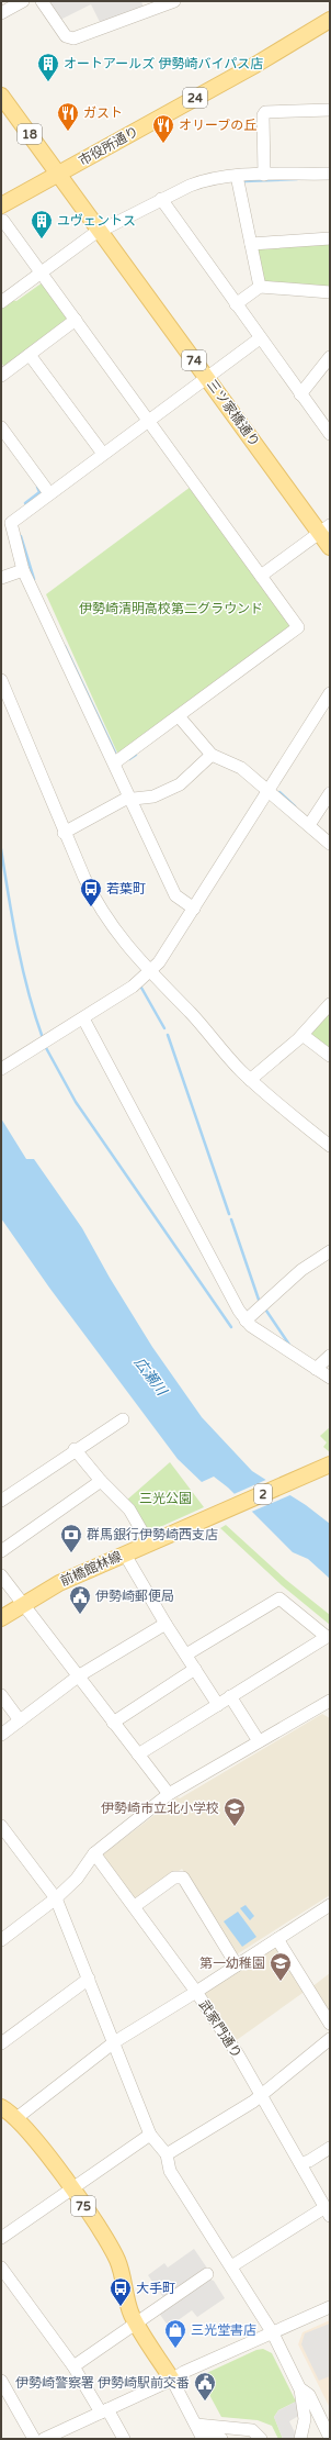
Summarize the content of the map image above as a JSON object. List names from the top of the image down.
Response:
{
  "streets": {
    "main road": [
      "24",
      "18",
      "市役所通り",
      "74",
      "三ツ家橋通り",
      "2",
      "前橋館林線",
      "75"
    ],
    "street": ["武家門通り"]
  },
  "crossings": [
    ["18", "市役所通り"],
    ["18", "三ツ家橋通り"],
    ["市役所通り", "三ツ家橋通り"]
  ],
  "water": ["広瀬川"],
  "parks": ["伊勢崎清明高校第二グラウンド", "三光公園"],
  "places": {
    "building": ["オートアールズ 伊勢崎バイパス店", "ユヴェントス"],
    "restaurant": ["ガスト", "オリーブの丘"],
    "bus stop": ["若葉町", "大手町"],
    "bank": ["群馬銀行伊勢崎西支店"],
    "public building": ["伊勢崎郵便局", "伊勢崎警察署 伊勢崎駅前交番"],
    "school or university": ["伊勢崎市立北小学校", "第一幼稚園"],
    "shop": ["三光堂書店"]
  }
}
